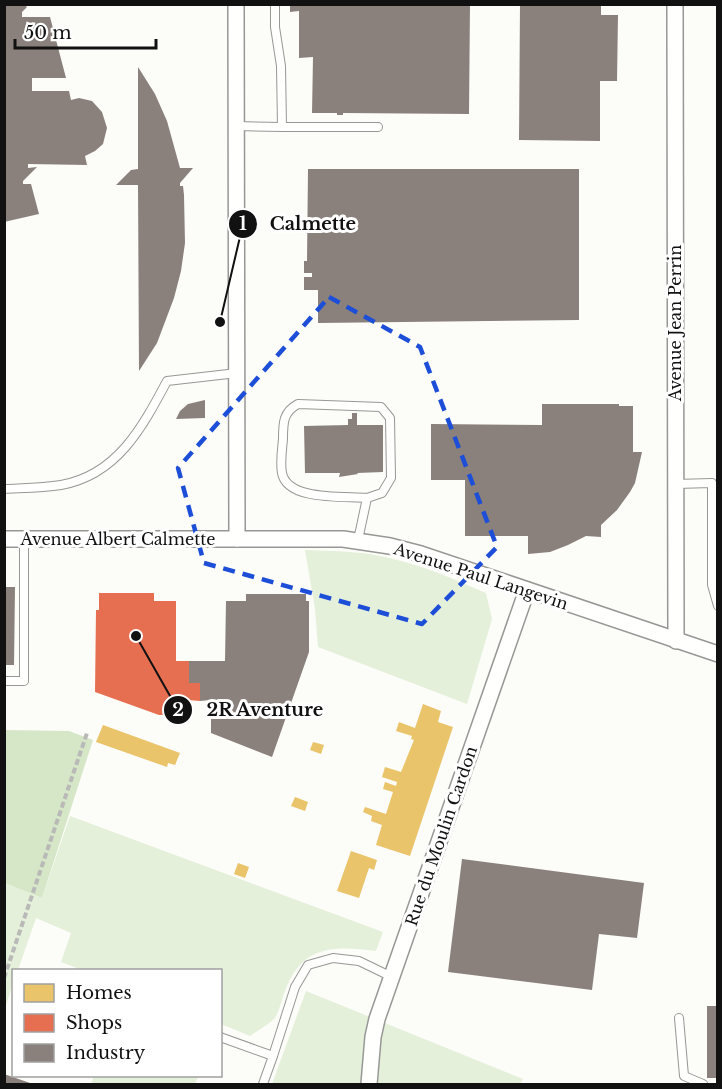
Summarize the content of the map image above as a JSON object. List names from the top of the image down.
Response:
{
  "streets": {
    "street": [
      "Avenue Jean Perrin",
      "Avenue Albert Calmette",
      "Avenue Paul Langevin",
      "Rue du Moulin Cardon"
    ]
  },
  "crossings": [
    ["Avenue Jean Perrin", "Avenue Paul Langevin"],
    ["Avenue Albert Calmette", "Avenue Paul Langevin"],
    ["Avenue Paul Langevin", "Rue du Moulin Cardon"]
  ],
  "places": ["Calmette", "2R Aventure"],
  "legend": ["Homes", "Shops", "Industry"],
  "scale_bar": "50 m"
}
